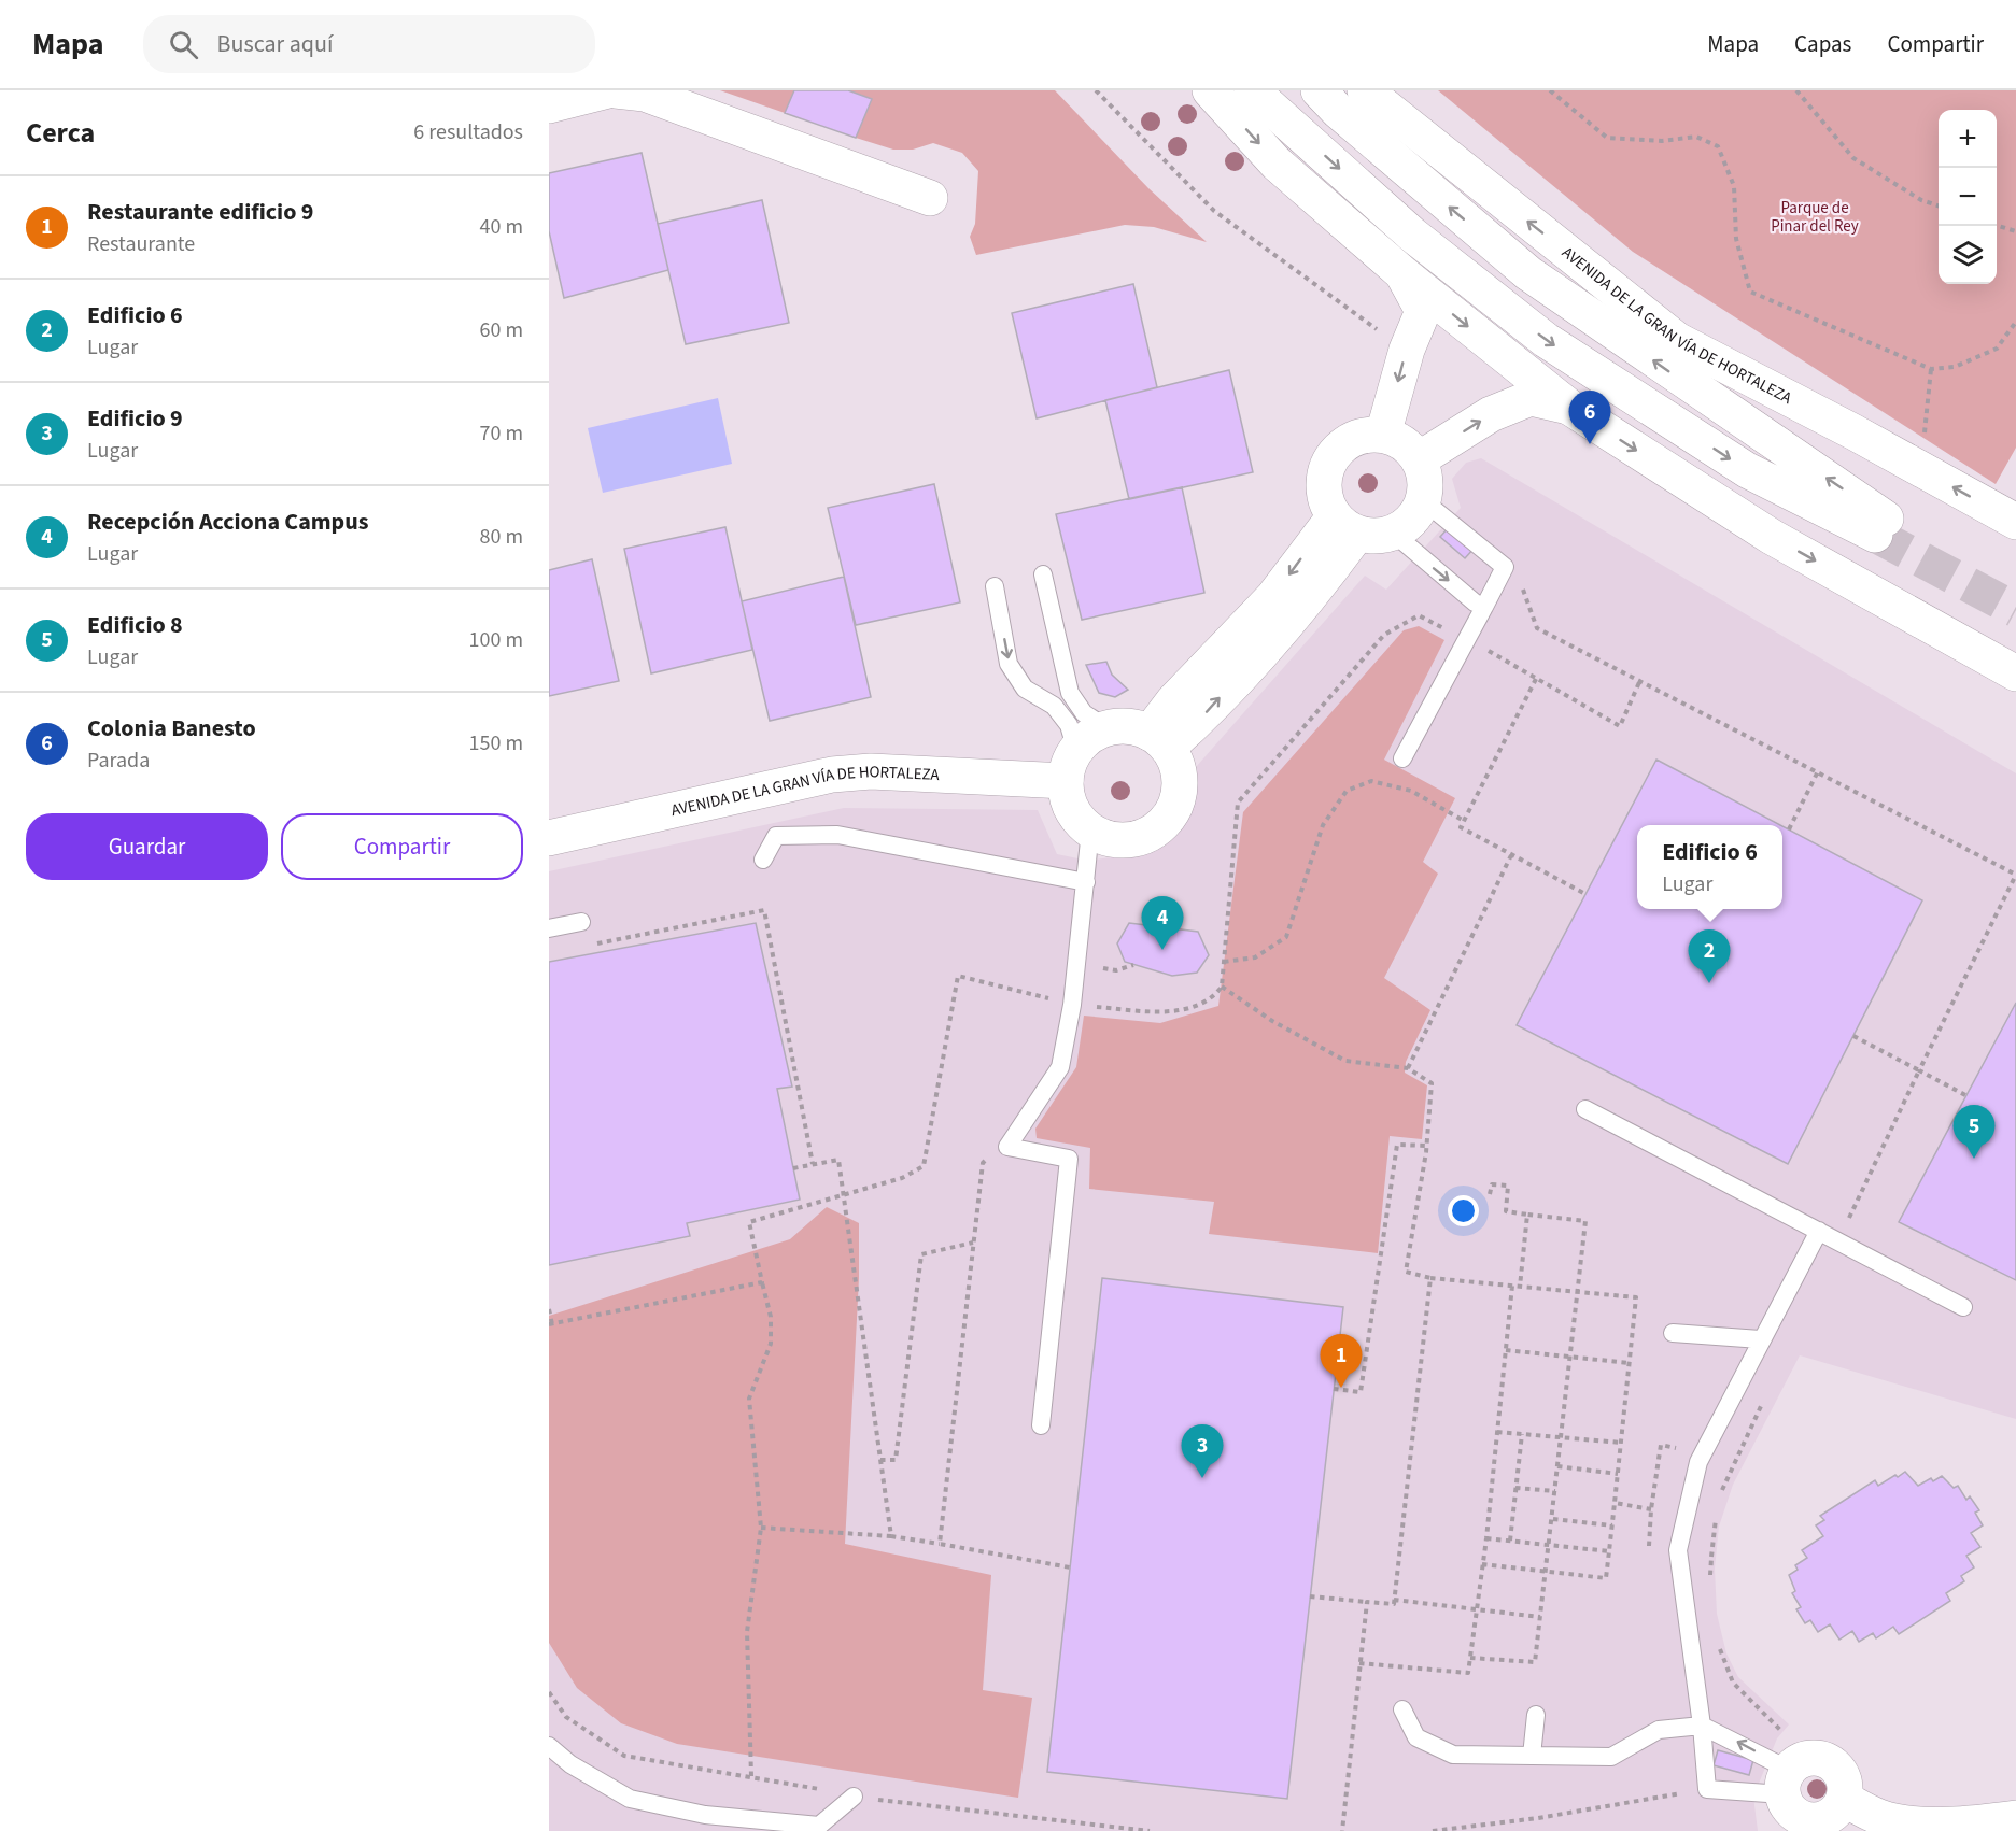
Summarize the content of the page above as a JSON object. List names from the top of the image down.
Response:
{
  "streets": {
    "street": ["AVENIDA DE LA GRAN VÍA DE HORTALEZA"]
  },
  "parks": ["Parque de Pinar del Rey"],
  "page": {
    "header": "Mapa",
    "search": "Buscar aquí",
    "nav": ["Mapa", "Capas", "Compartir"],
    "heading": ["Cerca", "6 resultados"],
    "map_buttons": ["+", "−"],
    "list": [
      {
        "mark": "1",
        "name": "Restaurante edificio 9",
        "note": "Restaurante",
        "value": "40 m"
      },
      {
        "mark": "2",
        "name": "Edificio 6",
        "note": "Lugar",
        "value": "60 m"
      },
      {
        "mark": "3",
        "name": "Edificio 9",
        "note": "Lugar",
        "value": "70 m"
      },
      {
        "mark": "4",
        "name": "Recepción Acciona Campus",
        "note": "Lugar",
        "value": "80 m"
      },
      {
        "mark": "5",
        "name": "Edificio 8",
        "note": "Lugar",
        "value": "100 m"
      },
      {
        "mark": "6",
        "name": "Colonia Banesto",
        "note": "Parada",
        "value": "150 m"
      }
    ],
    "pins": [
      "6",
      "4",
      "2",
      "5",
      "1",
      "3"
    ],
    "buttons": ["Guardar", "Compartir"],
    "popup": ["Edificio 6", "Lugar"]
  }
}
